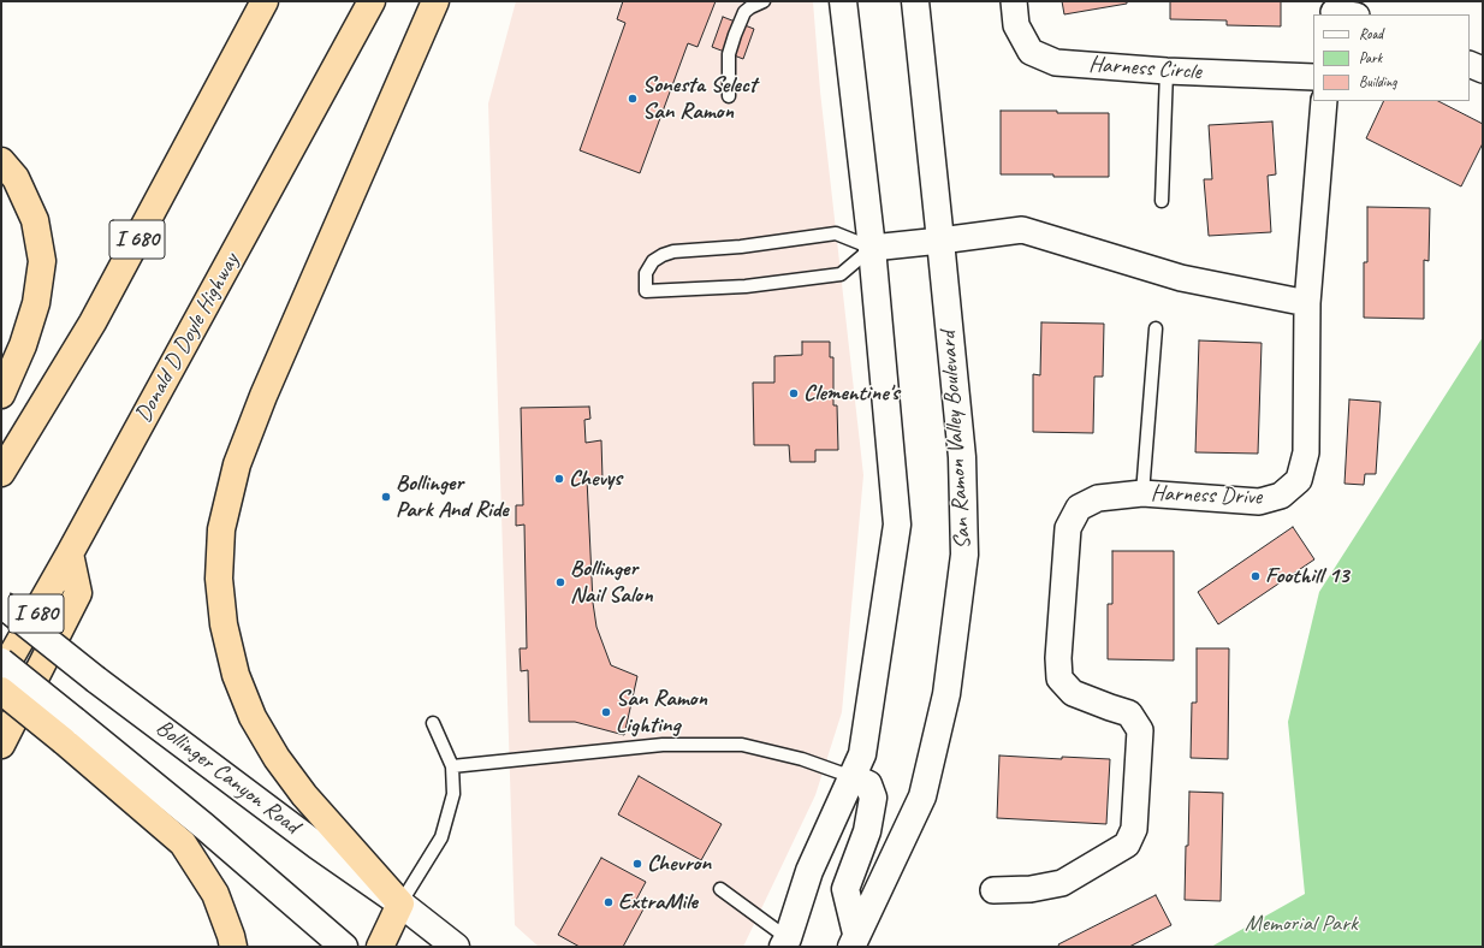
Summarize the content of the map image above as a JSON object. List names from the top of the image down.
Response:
{
  "streets": {
    "highway": ["I 680", "Donald D Doyle Highway"],
    "main road": ["San Ramon Valley Boulevard", "Bollinger Canyon Road"],
    "street": ["Harness Circle", "Harness Drive"]
  },
  "parks": ["Memorial Park"],
  "places": [
    "Sonesta Select San Ramon",
    "Clementine's",
    "Chevys",
    "Bollinger Park And Ride",
    "Foothill 13",
    "Bollinger Nail Salon",
    "San Ramon Lighting",
    "Chevron",
    "ExtraMile"
  ],
  "legend": ["Road", "Park", "Building"]
}
